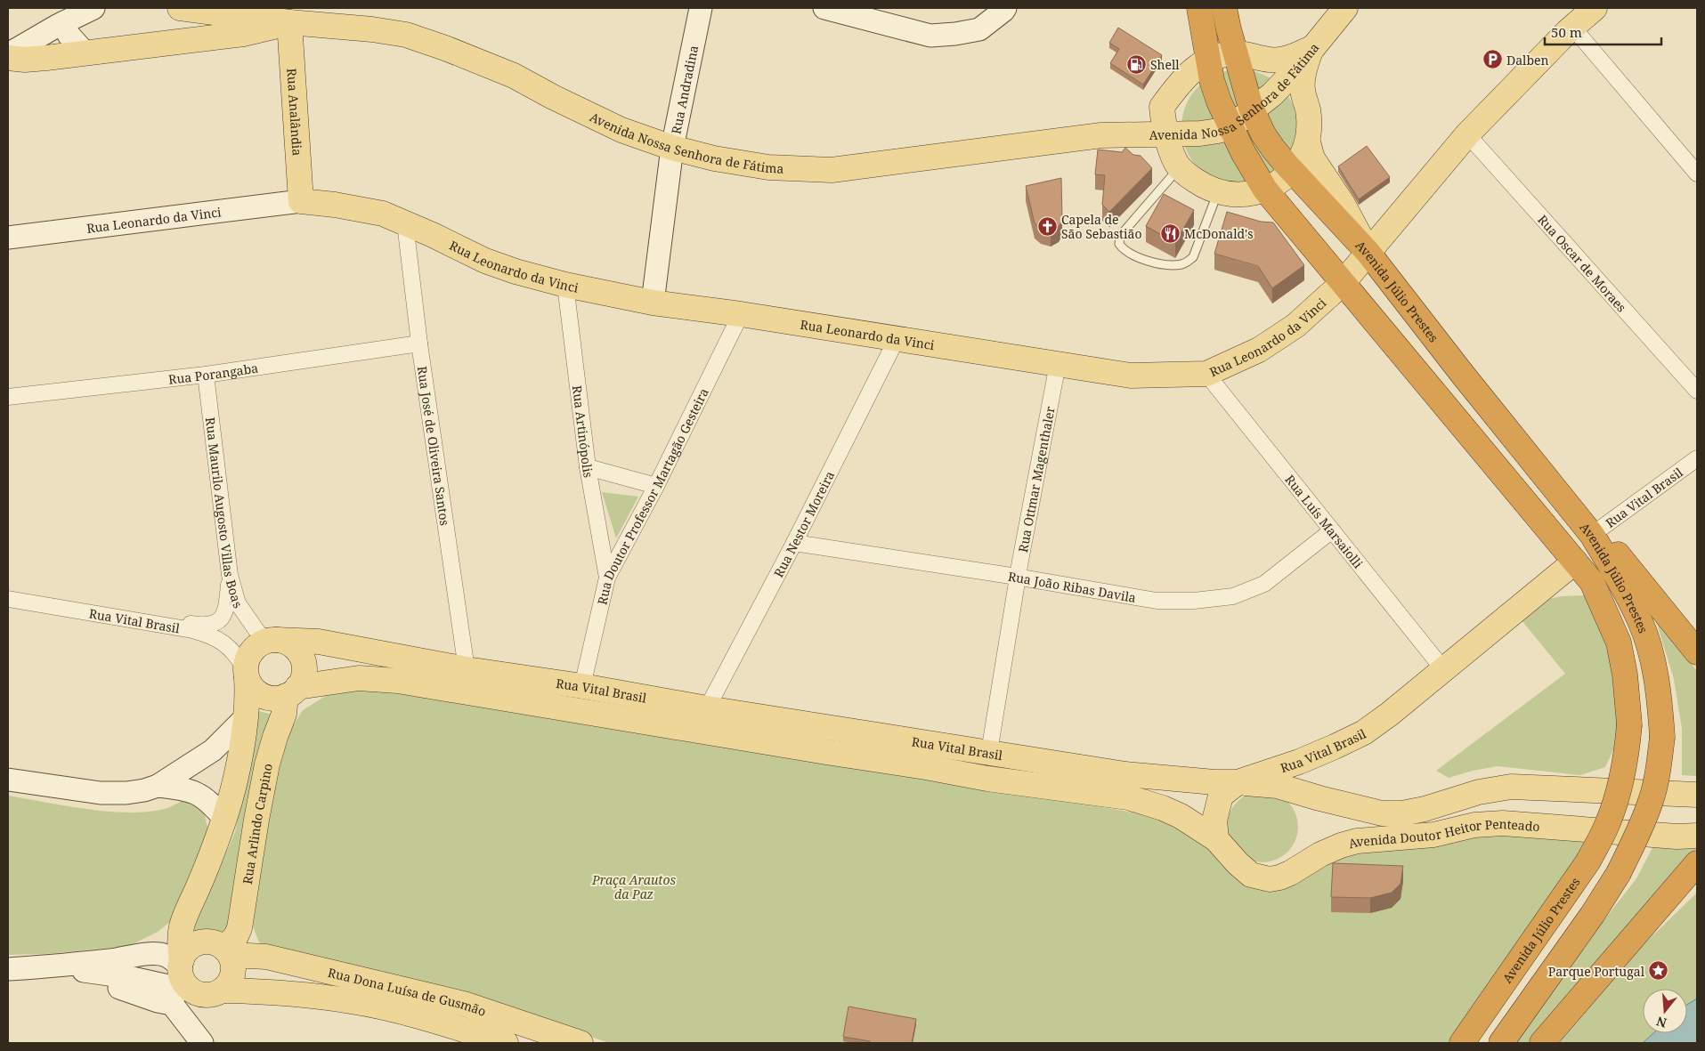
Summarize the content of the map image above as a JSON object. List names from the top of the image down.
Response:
{
  "streets": {
    "highway": ["Avenida Júlio Prestes"],
    "main road": [
      "Avenida Nossa Senhora de Fátima",
      "Rua Analândia",
      "Rua Leonardo da Vinci",
      "Rua Vital Brasil",
      "Rua Arlindo Carpino",
      "Avenida Doutor Heitor Penteado",
      "Rua Dona Luísa de Gusmão"
    ],
    "street": [
      "Rua Andradina",
      "Rua Oscar de Moraes",
      "Rua Porangaba",
      "Rua Artinópolis",
      "Rua José de Oliveira Santos",
      "Rua Ottmar Magenthaler",
      "Rua Doutor Professor Martagão Gesteira",
      "Rua Maurilo Augosto Villas Boas",
      "Rua Luís Marsaiolli",
      "Rua Nestor Moreira",
      "Rua João Ribas Davila"
    ]
  },
  "crossings": [
    ["Avenida Nossa Senhora de Fátima", "Rua Andradina"],
    ["Avenida Nossa Senhora de Fátima", "Rua Analândia"],
    ["Avenida Nossa Senhora de Fátima", "Avenida Júlio Prestes"],
    ["Rua Andradina", "Rua Leonardo da Vinci"],
    ["Rua Analândia", "Rua Leonardo da Vinci"],
    ["Rua Leonardo da Vinci", "Rua Oscar de Moraes"],
    ["Rua Leonardo da Vinci", "Avenida Júlio Prestes"],
    ["Rua Leonardo da Vinci", "Rua Artinópolis"],
    ["Rua Leonardo da Vinci", "Rua José de Oliveira Santos"],
    ["Rua Leonardo da Vinci", "Rua Ottmar Magenthaler"],
    ["Rua Leonardo da Vinci", "Rua Doutor Professor Martagão Gesteira"],
    ["Rua Leonardo da Vinci", "Rua Luís Marsaiolli"],
    ["Rua Leonardo da Vinci", "Rua Nestor Moreira"],
    ["Avenida Júlio Prestes", "Rua Vital Brasil"],
    ["Rua Porangaba", "Rua José de Oliveira Santos"],
    ["Rua Porangaba", "Rua Maurilo Augosto Villas Boas"],
    ["Rua Artinópolis", "Rua Doutor Professor Martagão Gesteira"],
    ["Rua José de Oliveira Santos", "Rua Vital Brasil"],
    ["Rua Ottmar Magenthaler", "Rua Vital Brasil"],
    ["Rua Ottmar Magenthaler", "Rua João Ribas Davila"],
    ["Rua Vital Brasil", "Rua Doutor Professor Martagão Gesteira"],
    ["Rua Vital Brasil", "Rua Maurilo Augosto Villas Boas"],
    ["Rua Vital Brasil", "Rua Luís Marsaiolli"],
    ["Rua Vital Brasil", "Rua Nestor Moreira"],
    ["Rua Vital Brasil", "Rua Arlindo Carpino"],
    ["Rua Vital Brasil", "Avenida Doutor Heitor Penteado"],
    ["Rua Maurilo Augosto Villas Boas", "Rua Arlindo Carpino"],
    ["Rua Luís Marsaiolli", "Rua João Ribas Davila"],
    ["Rua Nestor Moreira", "Rua João Ribas Davila"],
    ["Rua Arlindo Carpino", "Rua Dona Luísa de Gusmão"]
  ],
  "parks": ["Praça Arautos da Paz"],
  "places": {
    "parking": ["Dalben"],
    "fuel station": ["Shell"],
    "church": ["Capela de São Sebastião"],
    "restaurant": ["McDonald's"],
    "place": ["Parque Portugal"]
  },
  "scale_bar": "50 m",
  "north": "bottom"
}
